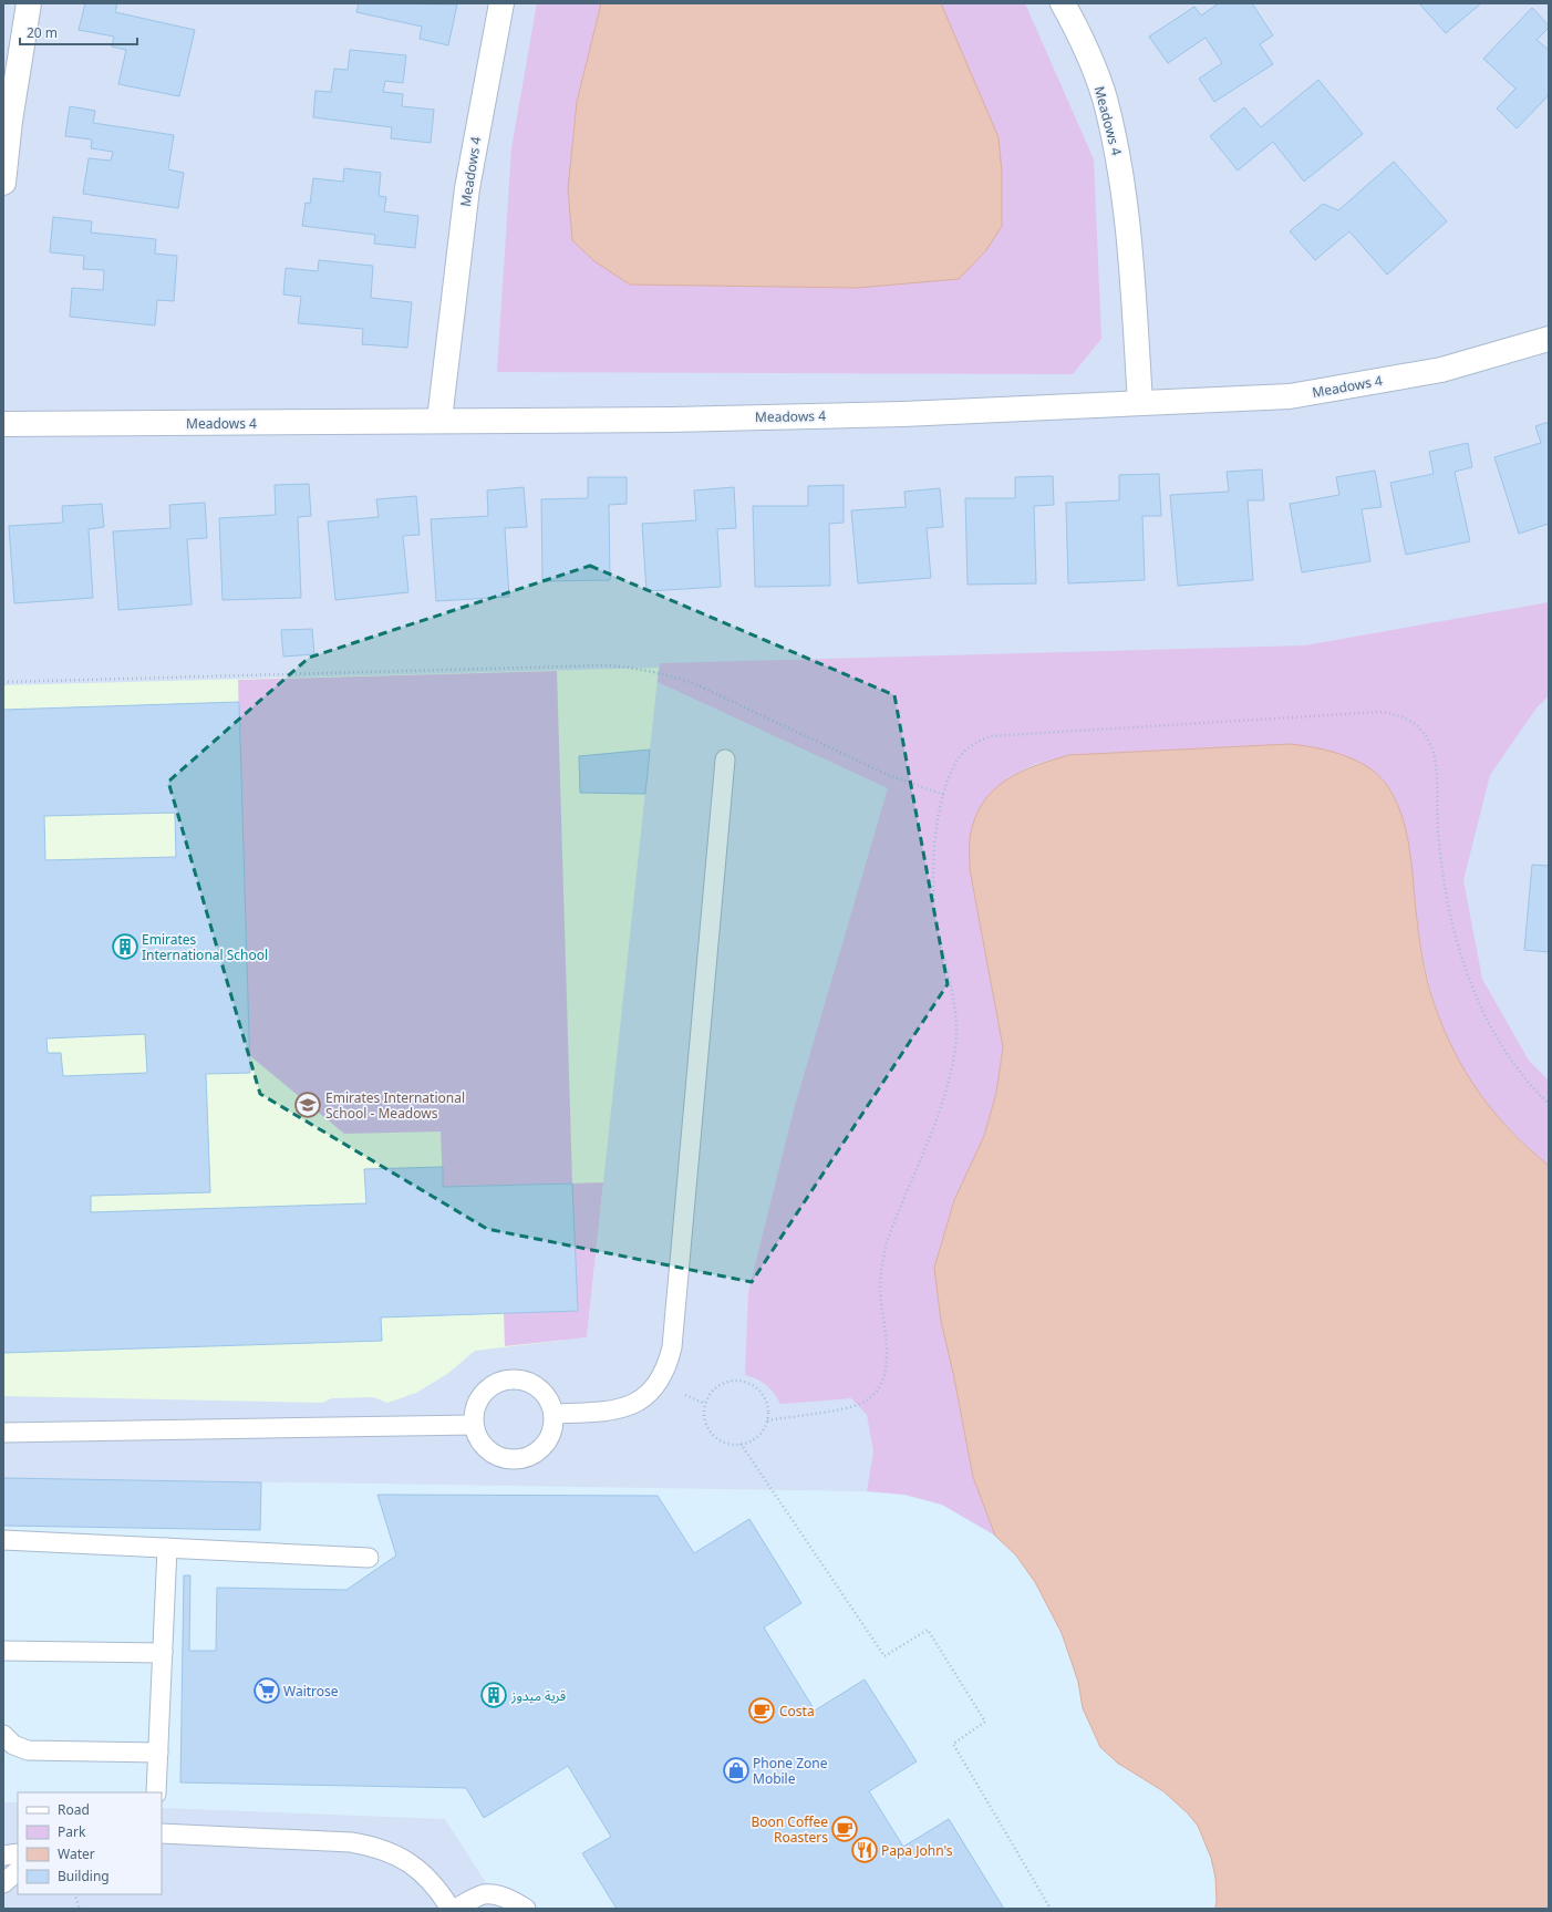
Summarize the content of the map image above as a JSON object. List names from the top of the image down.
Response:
{
  "streets": {
    "street": ["Meadows 4"]
  },
  "places": {
    "building": ["Emirates International School", "قرية ميدوز"],
    "school or university": ["Emirates International School - Meadows"],
    "supermarket": ["Waitrose"],
    "cafe": ["Costa", "Boon Coffee Roasters"],
    "shop": ["Phone Zone Mobile"],
    "restaurant": ["Papa John's"]
  },
  "legend": [
    "Road",
    "Park",
    "Water",
    "Building"
  ],
  "scale_bar": "20 m"
}
